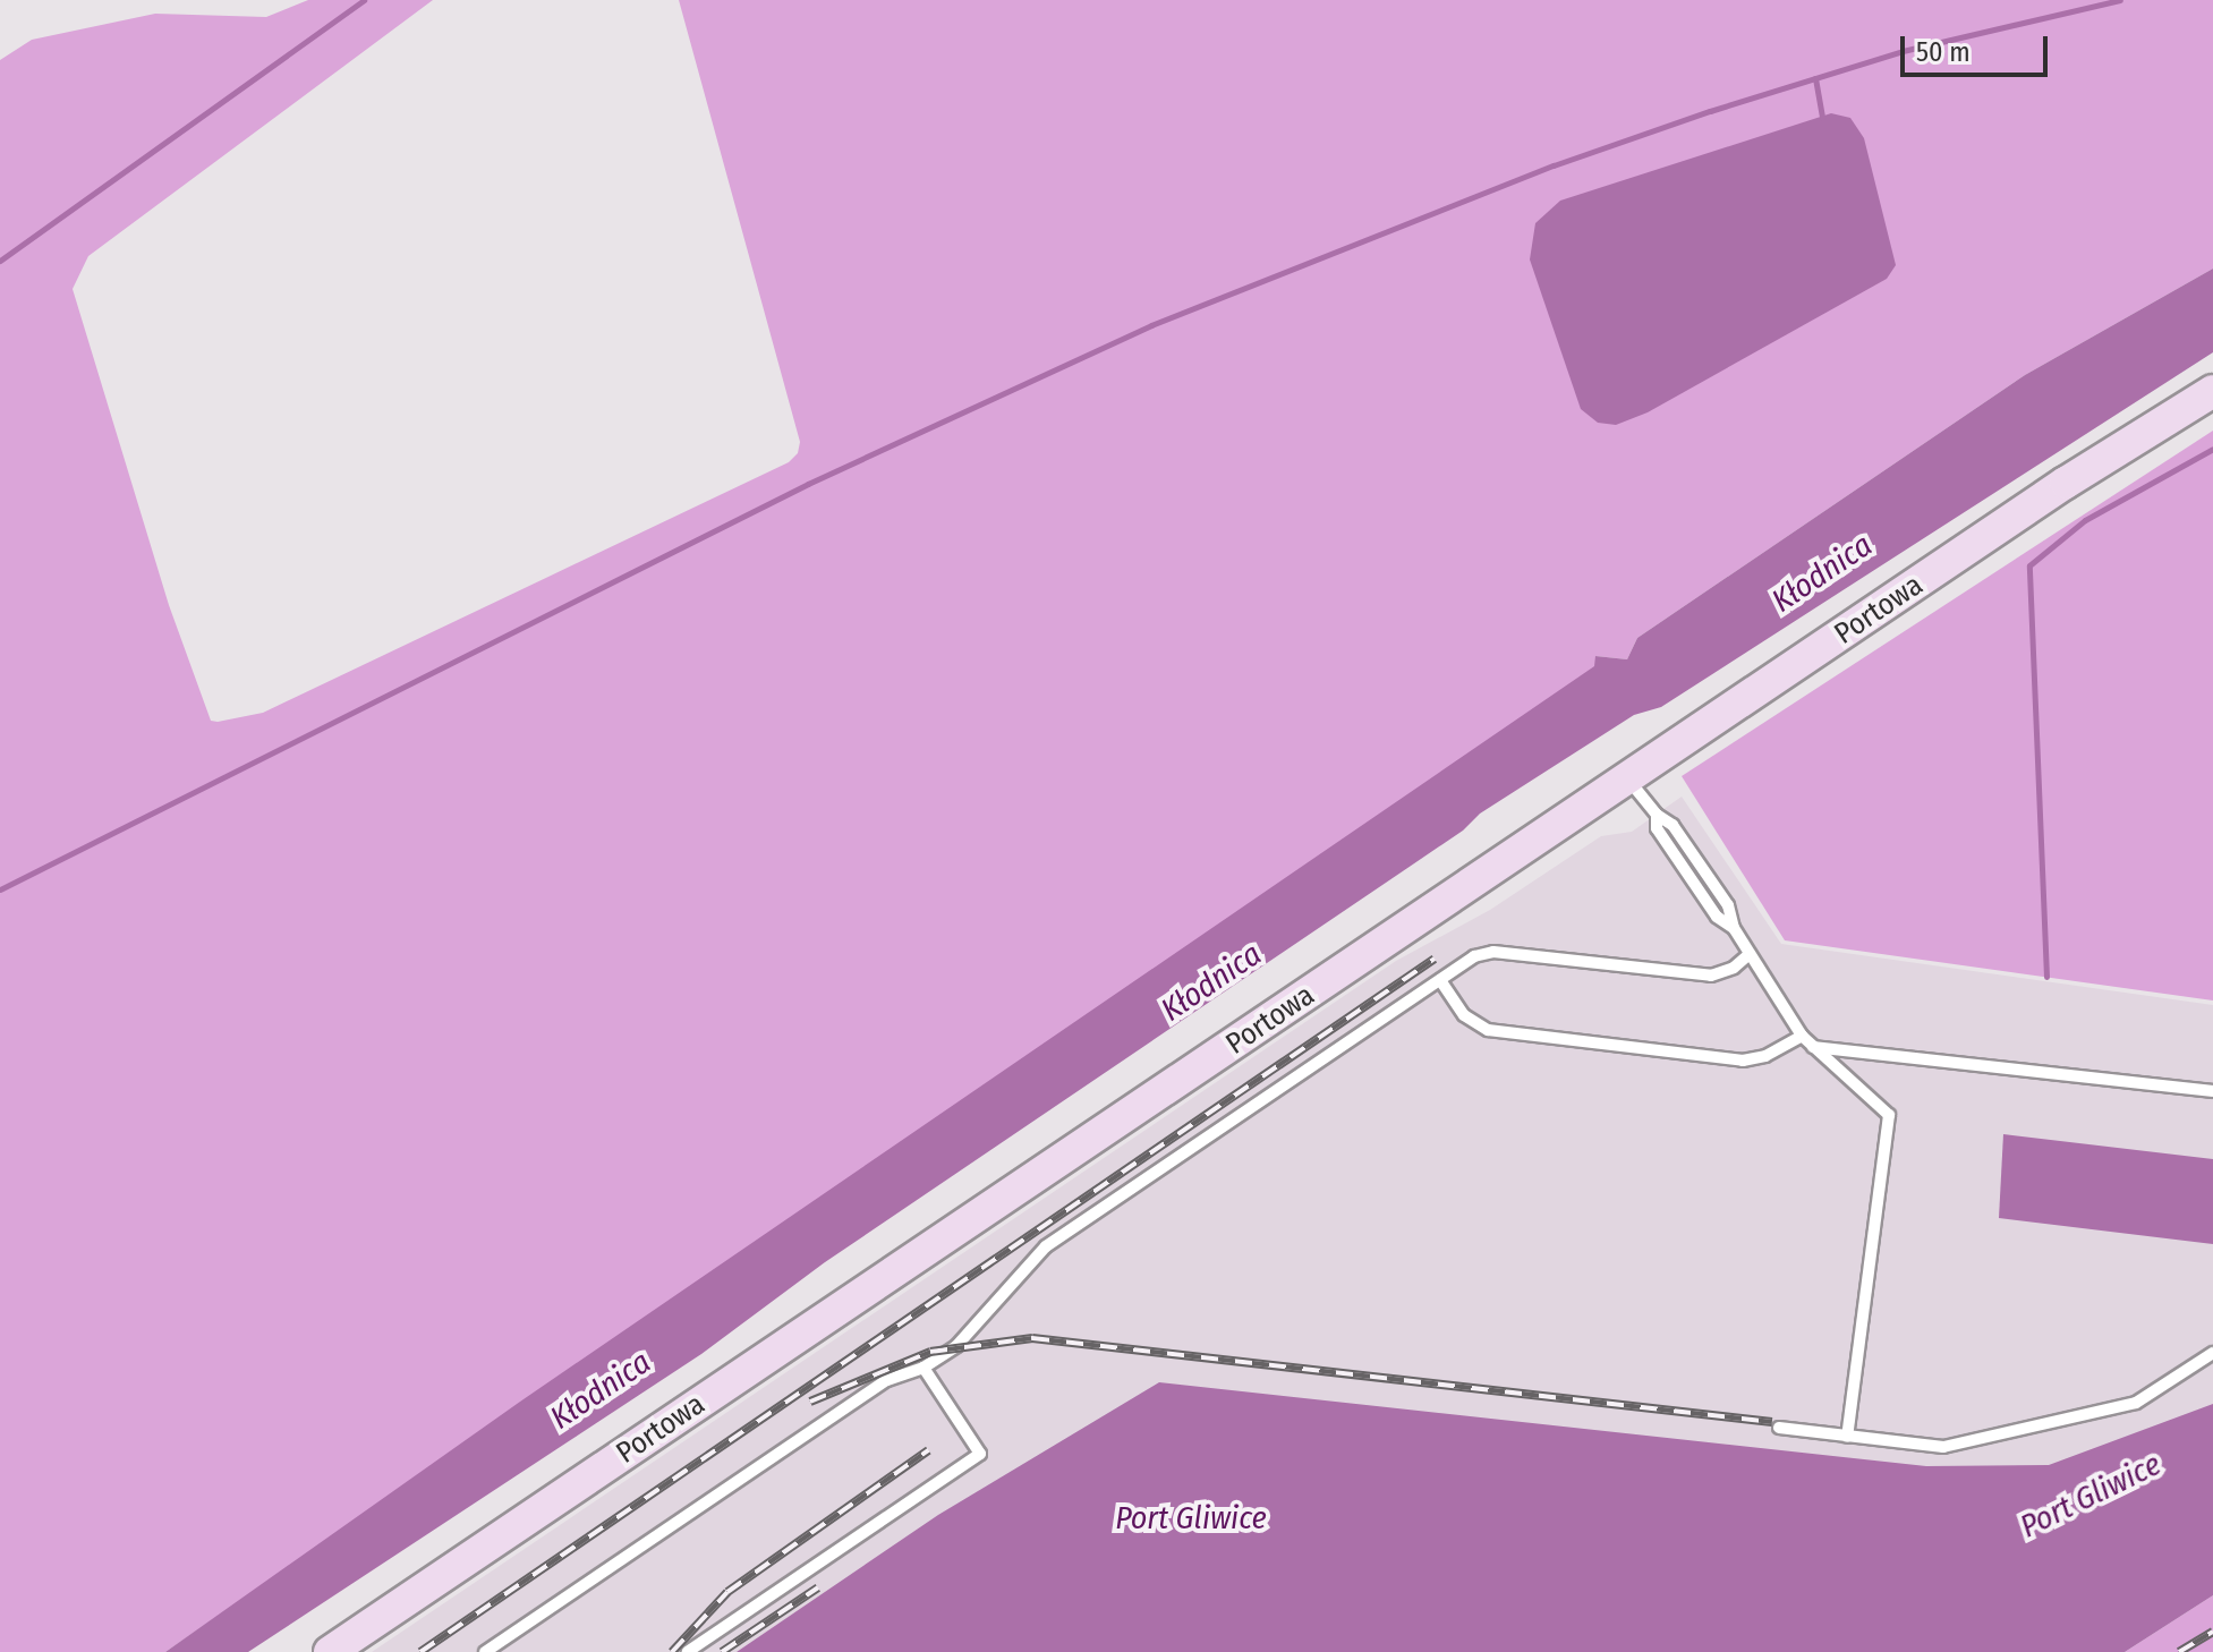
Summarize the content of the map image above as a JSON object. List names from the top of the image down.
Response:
{
  "streets": {
    "street": ["Portowa"]
  },
  "water": ["Kłodnica", "Port Gliwice"],
  "scale_bar": "50 m"
}
